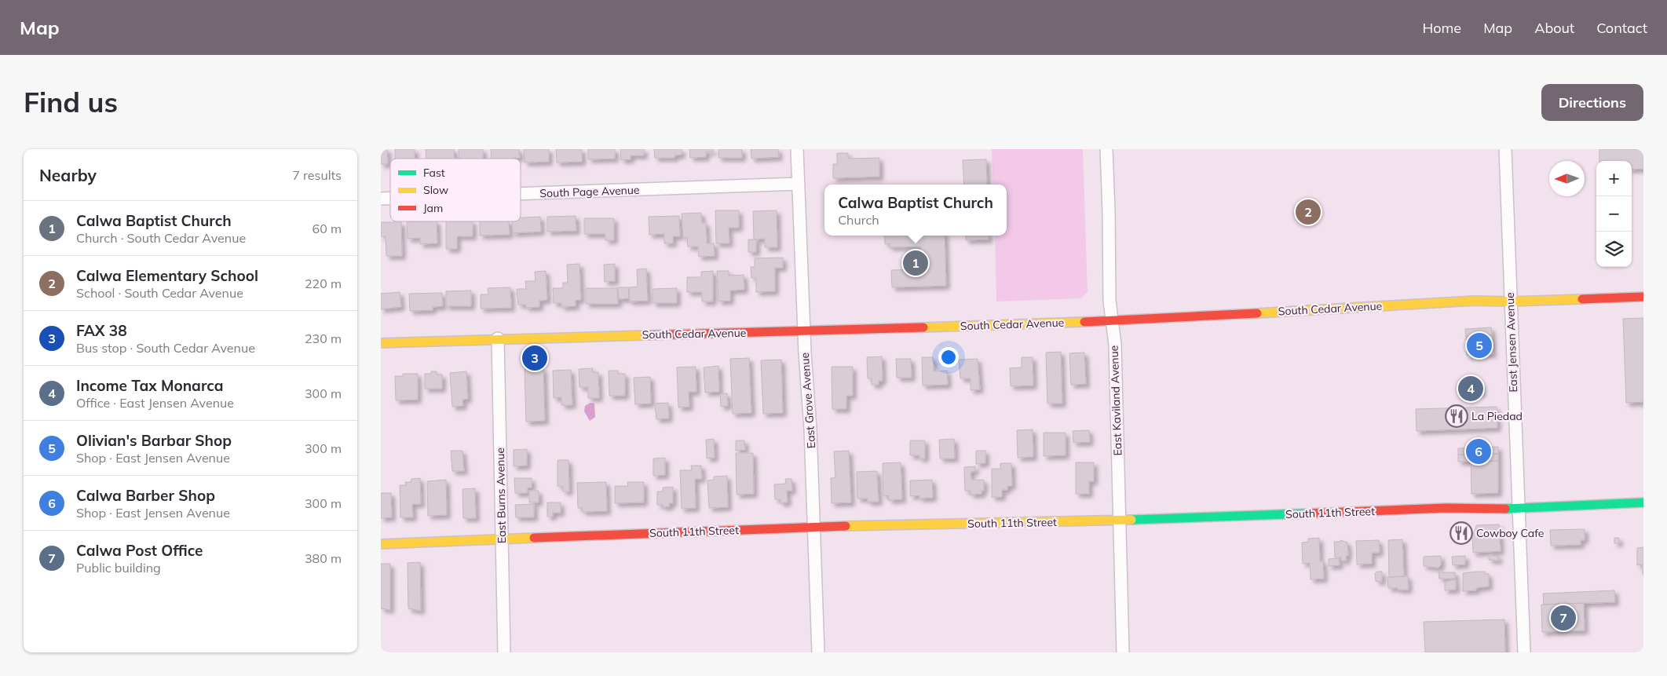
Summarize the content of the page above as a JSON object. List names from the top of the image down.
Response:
{
  "streets": {
    "main road": ["South Cedar Avenue", "South 11th Street"],
    "street": [
      "South Page Avenue",
      "East Jensen Avenue",
      "East Grove Avenue",
      "East Kaviland Avenue",
      "East Burns Avenue"
    ]
  },
  "crossings": [
    ["South Page Avenue", "East Grove Avenue"],
    ["South Cedar Avenue", "East Jensen Avenue"],
    ["South Cedar Avenue", "East Grove Avenue"],
    ["South Cedar Avenue", "East Kaviland Avenue"],
    ["South Cedar Avenue", "East Burns Avenue"],
    ["East Jensen Avenue", "South 11th Street"],
    ["East Grove Avenue", "South 11th Street"],
    ["East Kaviland Avenue", "South 11th Street"],
    ["East Burns Avenue", "South 11th Street"]
  ],
  "places": {
    "restaurant": ["La Piedad", "Cowboy Cafe"]
  },
  "legend": ["Fast", "Slow", "Jam"],
  "north": "left",
  "page": {
    "header": "Map",
    "nav": [
      "Home",
      "Map",
      "About",
      "Contact"
    ],
    "buttons": "Directions",
    "title": "Find us",
    "heading": ["Nearby", "7 results"],
    "map_buttons": ["+", "−"],
    "popup": ["Calwa Baptist Church", "Church"],
    "pins": [
      "2",
      "1",
      "5",
      "3",
      "4",
      "6",
      "7"
    ],
    "list": [
      {
        "mark": "1",
        "name": "Calwa Baptist Church",
        "note": "Church · South Cedar Avenue",
        "value": "60 m"
      },
      {
        "mark": "2",
        "name": "Calwa Elementary School",
        "note": "School · South Cedar Avenue",
        "value": "220 m"
      },
      {
        "mark": "3",
        "name": "FAX 38",
        "note": "Bus stop · South Cedar Avenue",
        "value": "230 m"
      },
      {
        "mark": "4",
        "name": "Income Tax Monarca",
        "note": "Office · East Jensen Avenue",
        "value": "300 m"
      },
      {
        "mark": "5",
        "name": "Olivian's Barbar Shop",
        "note": "Shop · East Jensen Avenue",
        "value": "300 m"
      },
      {
        "mark": "6",
        "name": "Calwa Barber Shop",
        "note": "Shop · East Jensen Avenue",
        "value": "300 m"
      },
      {
        "mark": "7",
        "name": "Calwa Post Office",
        "note": "Public building",
        "value": "380 m"
      }
    ]
  }
}
